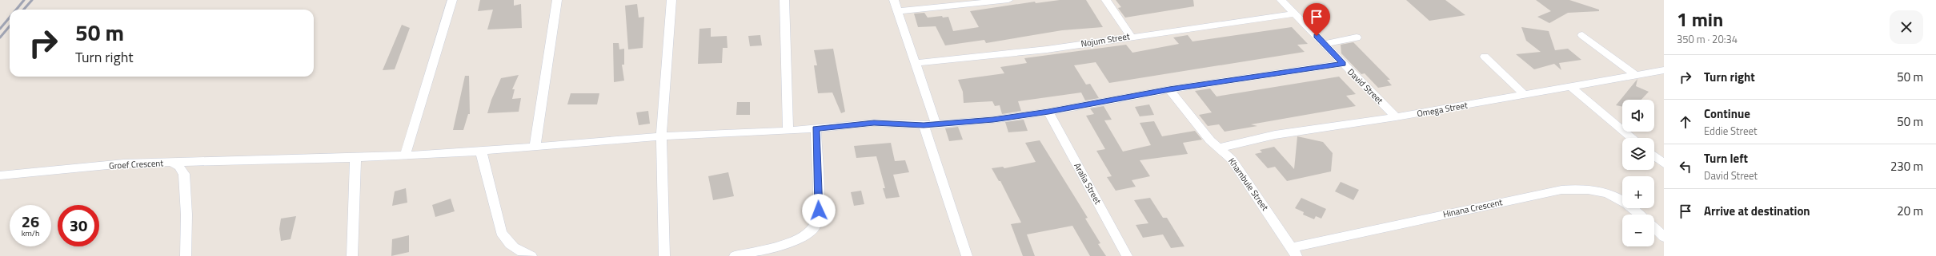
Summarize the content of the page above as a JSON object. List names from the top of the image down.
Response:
{
  "streets": {
    "street": [
      "Nojum Street",
      "David Street",
      "Omega Street",
      "Groef Crescent",
      "Aralia Street",
      "Khambule Street",
      "Hinana Crescent"
    ]
  },
  "crossings": [
    ["Nojum Street", "David Street"],
    ["David Street", "Omega Street"],
    ["Omega Street", "Khambule Street"],
    ["Khambule Street", "Hinana Crescent"]
  ],
  "page": {
    "heading": ["1 min", "350 m · 20:34"],
    "turn": ["50 m", "Turn right"],
    "list": [
      {
        "name": "Turn right",
        "value": "50 m"
      },
      {
        "name": "Continue",
        "note": "Eddie Street",
        "value": "50 m"
      },
      {
        "name": "Turn left",
        "note": "David Street",
        "value": "230 m"
      },
      {
        "name": "Arrive at destination",
        "value": "20 m"
      }
    ],
    "map_buttons": ["+", "−"],
    "speed": "26 km/h",
    "limit": "30"
  }
}
